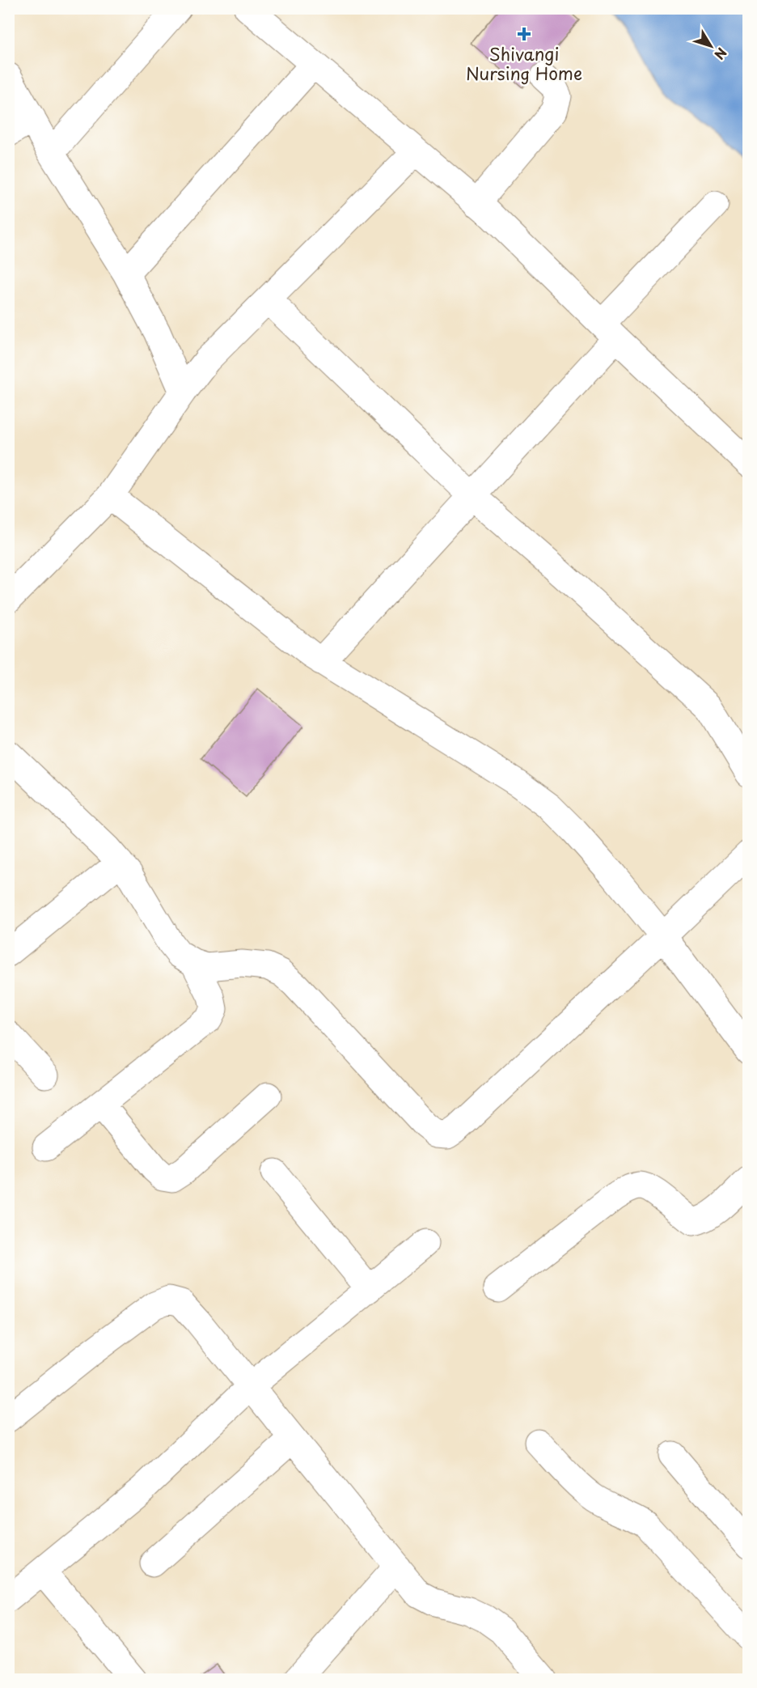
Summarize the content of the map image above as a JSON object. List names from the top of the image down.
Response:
{
  "places": {
    "health": ["Shivangi Nursing Home"]
  },
  "north": "bottom right"
}
